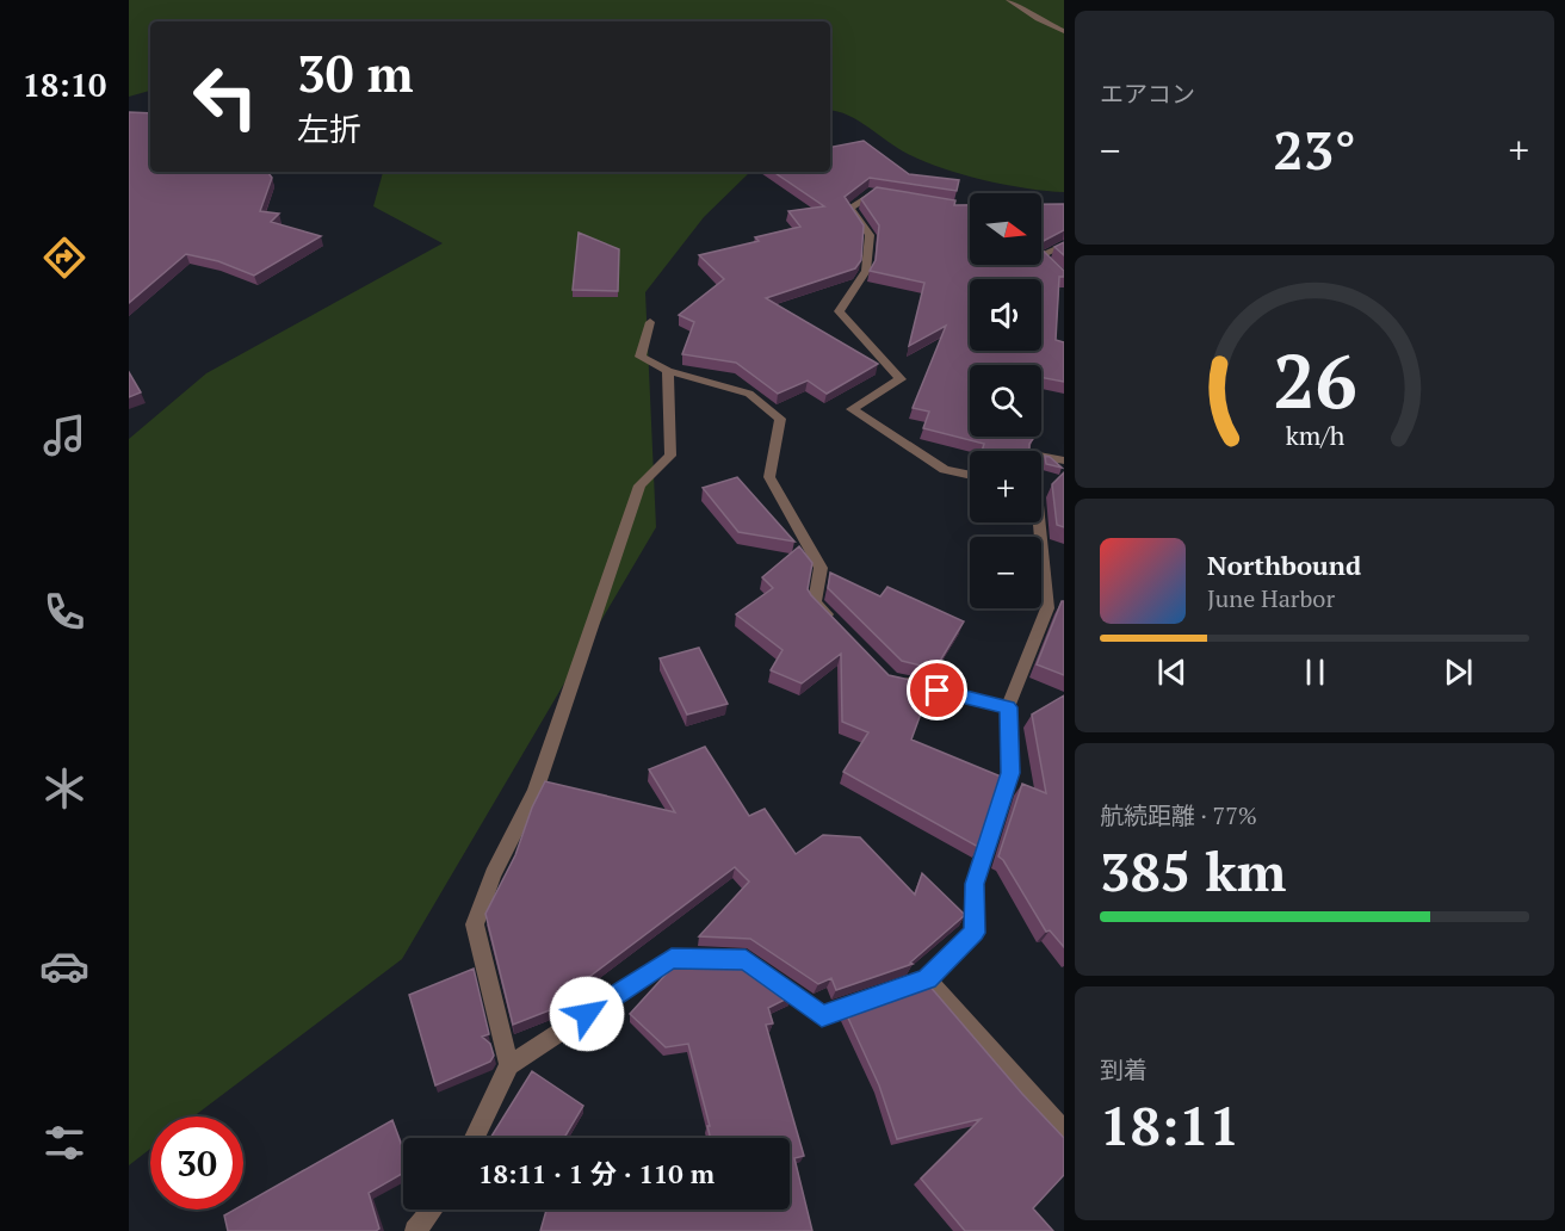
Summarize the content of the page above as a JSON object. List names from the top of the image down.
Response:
{
  "north": "right",
  "page": {
    "tabs": "18:10",
    "tile": [
      "エアコン",
      ["航続距離 · 77%", "385 km"],
      ["到着", "18:11"]
    ],
    "turn": ["30 m", "左折"],
    "heat": ["−", "23°", "+"],
    "map_buttons": ["+", "−"],
    "song": ["Northbound", "June Harbor"],
    "limit": "30",
    "trip": "18:11 · 1 分 · 110 m",
    "gauge": ["26", "km/h"]
  }
}
